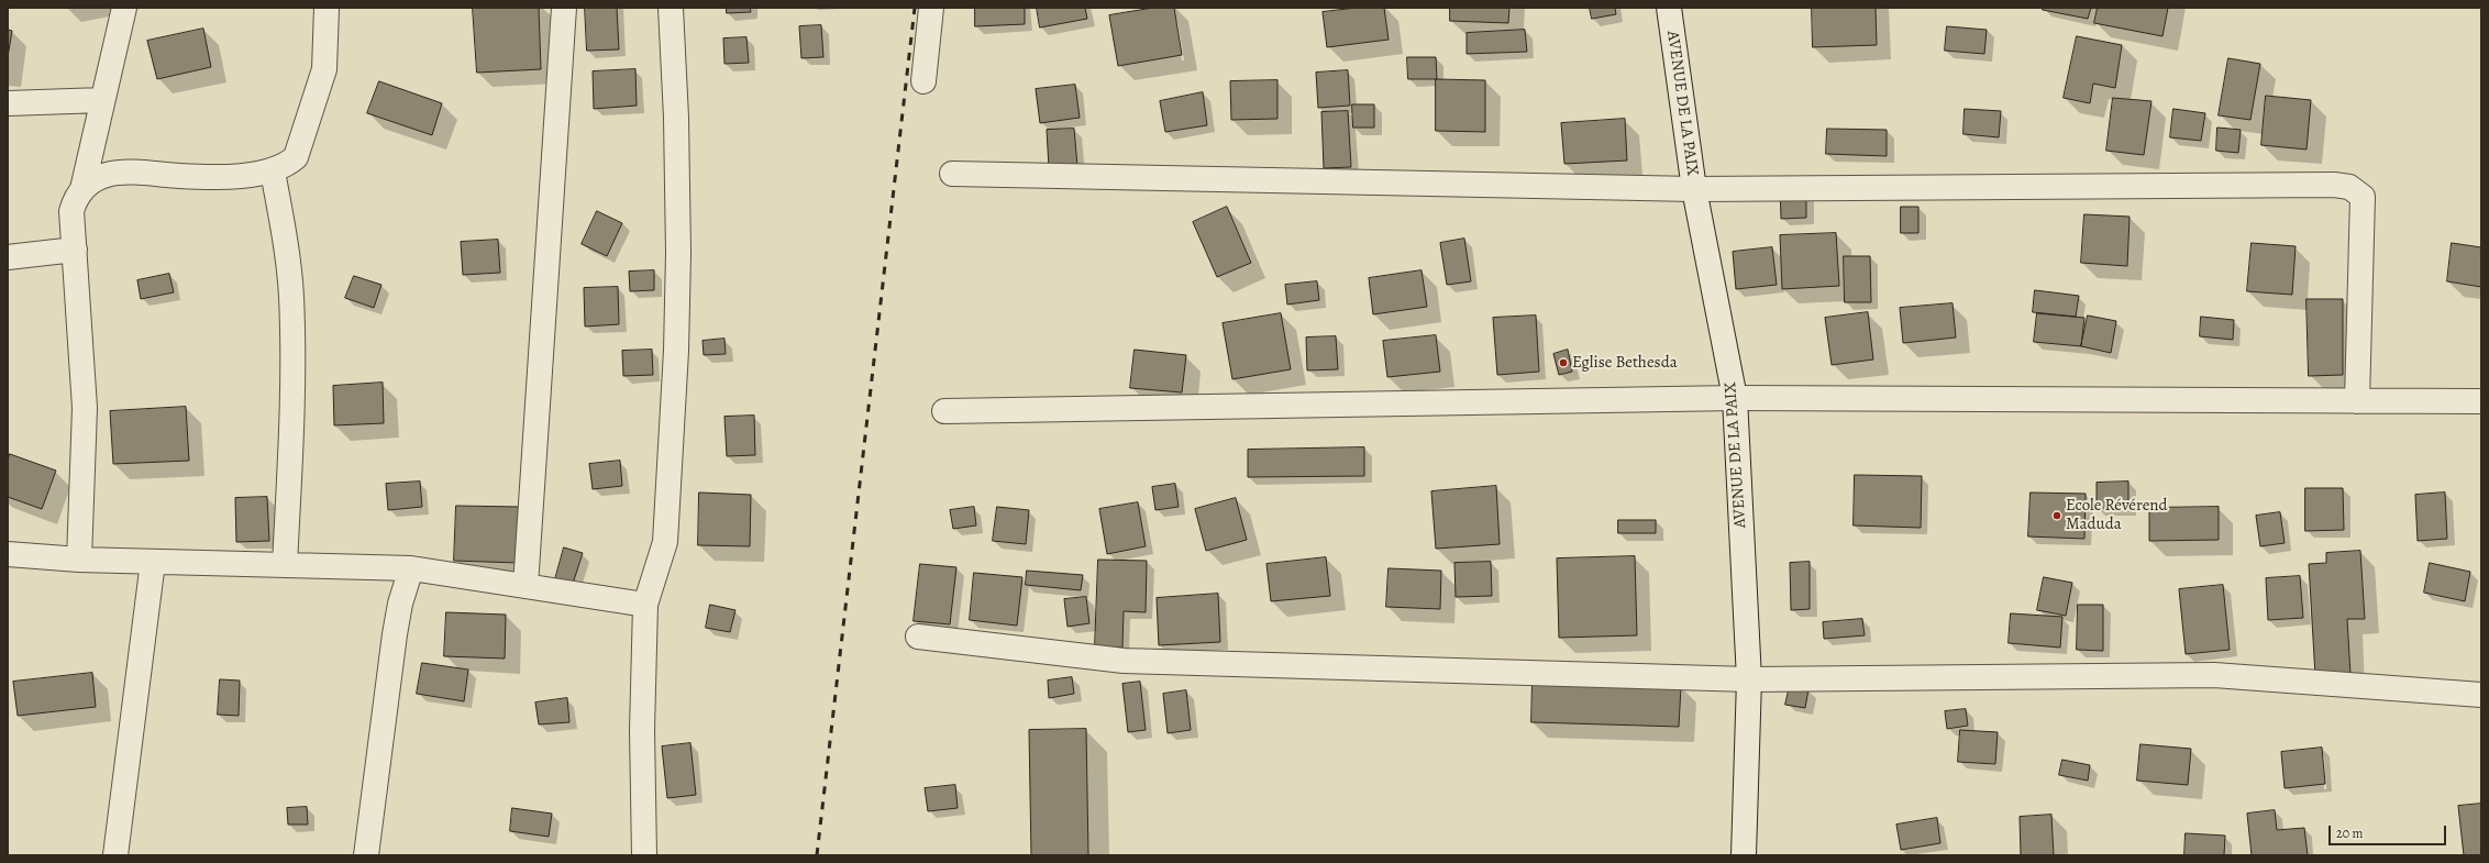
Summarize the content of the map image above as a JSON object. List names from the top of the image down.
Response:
{
  "streets": {
    "street": ["AVENUE DE LA PAIX"]
  },
  "places": ["Eglise Bethesda", "Ecole Révérend Maduda"],
  "scale_bar": "20 m"
}
